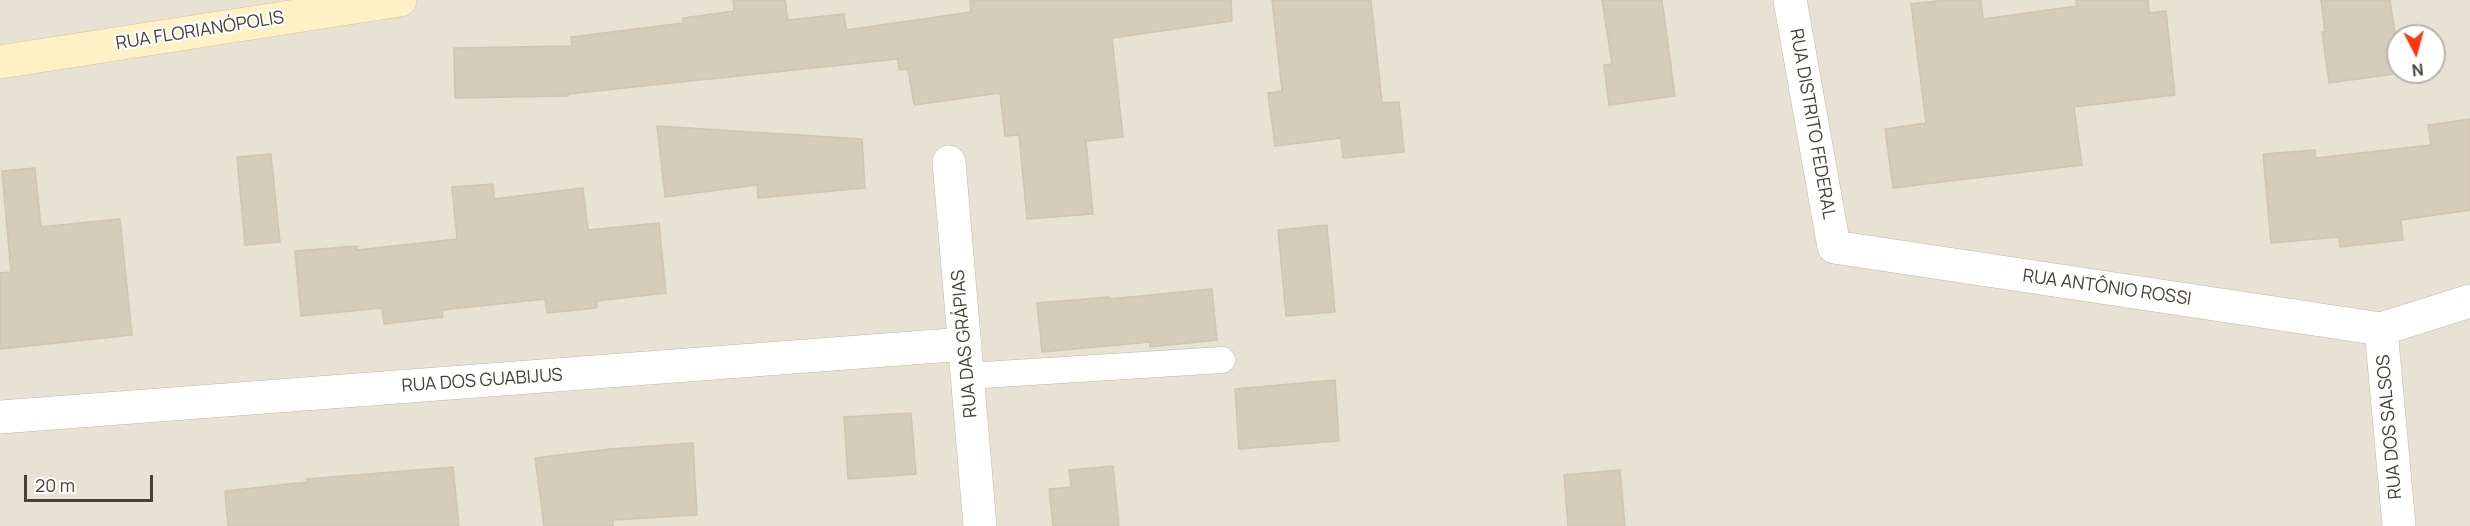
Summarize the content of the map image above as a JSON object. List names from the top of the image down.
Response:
{
  "streets": {
    "street": [
      "RUA FLORIANÓPOLIS",
      "RUA DISTRITO FEDERAL",
      "RUA ANTÔNIO ROSSI",
      "RUA DAS GRÁPIAS",
      "RUA DOS GUABIJUS",
      "RUA DOS SALSOS"
    ]
  },
  "crossings": [
    ["RUA DISTRITO FEDERAL", "RUA ANTÔNIO ROSSI"],
    ["RUA ANTÔNIO ROSSI", "RUA DOS SALSOS"],
    ["RUA DAS GRÁPIAS", "RUA DOS GUABIJUS"]
  ],
  "scale_bar": "20 m",
  "north": "bottom"
}
